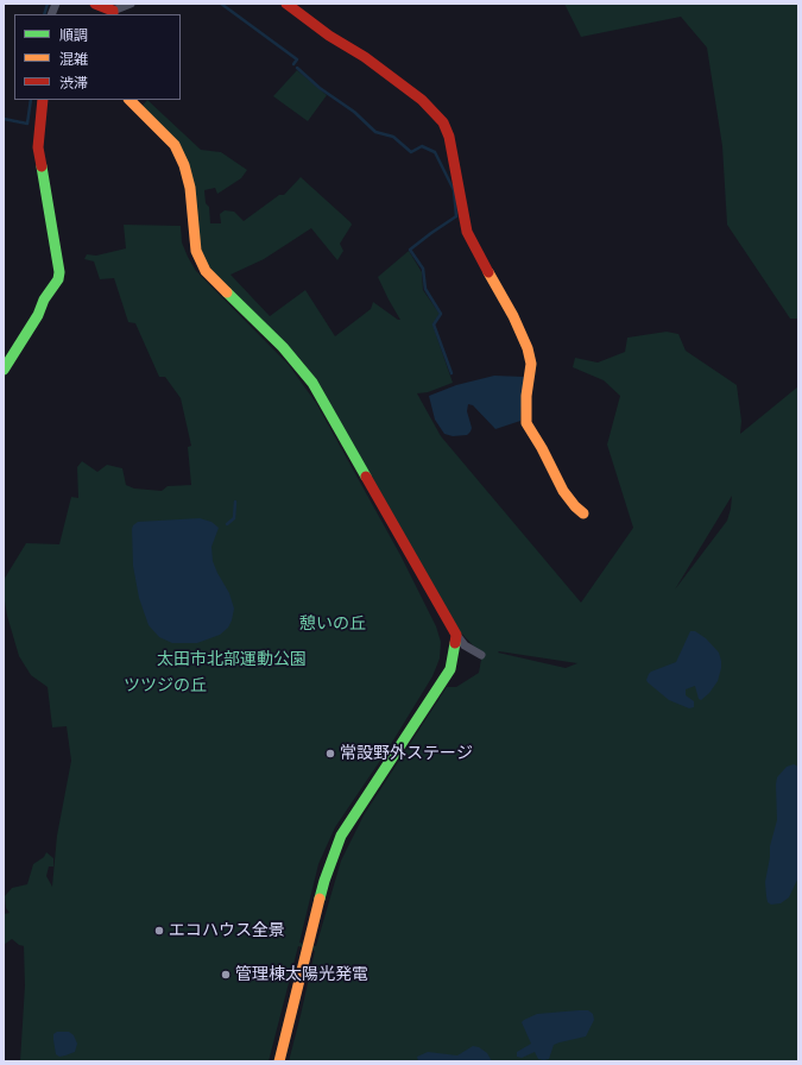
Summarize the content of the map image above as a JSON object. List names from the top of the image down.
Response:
{
  "parks": ["憩いの丘", "太田市北部運動公園", "ツツジの丘"],
  "places": ["常設野外ステージ", "エコハウス全景", "管理棟太陽光発電"],
  "legend": ["順調", "混雑", "渋滞"]
}
